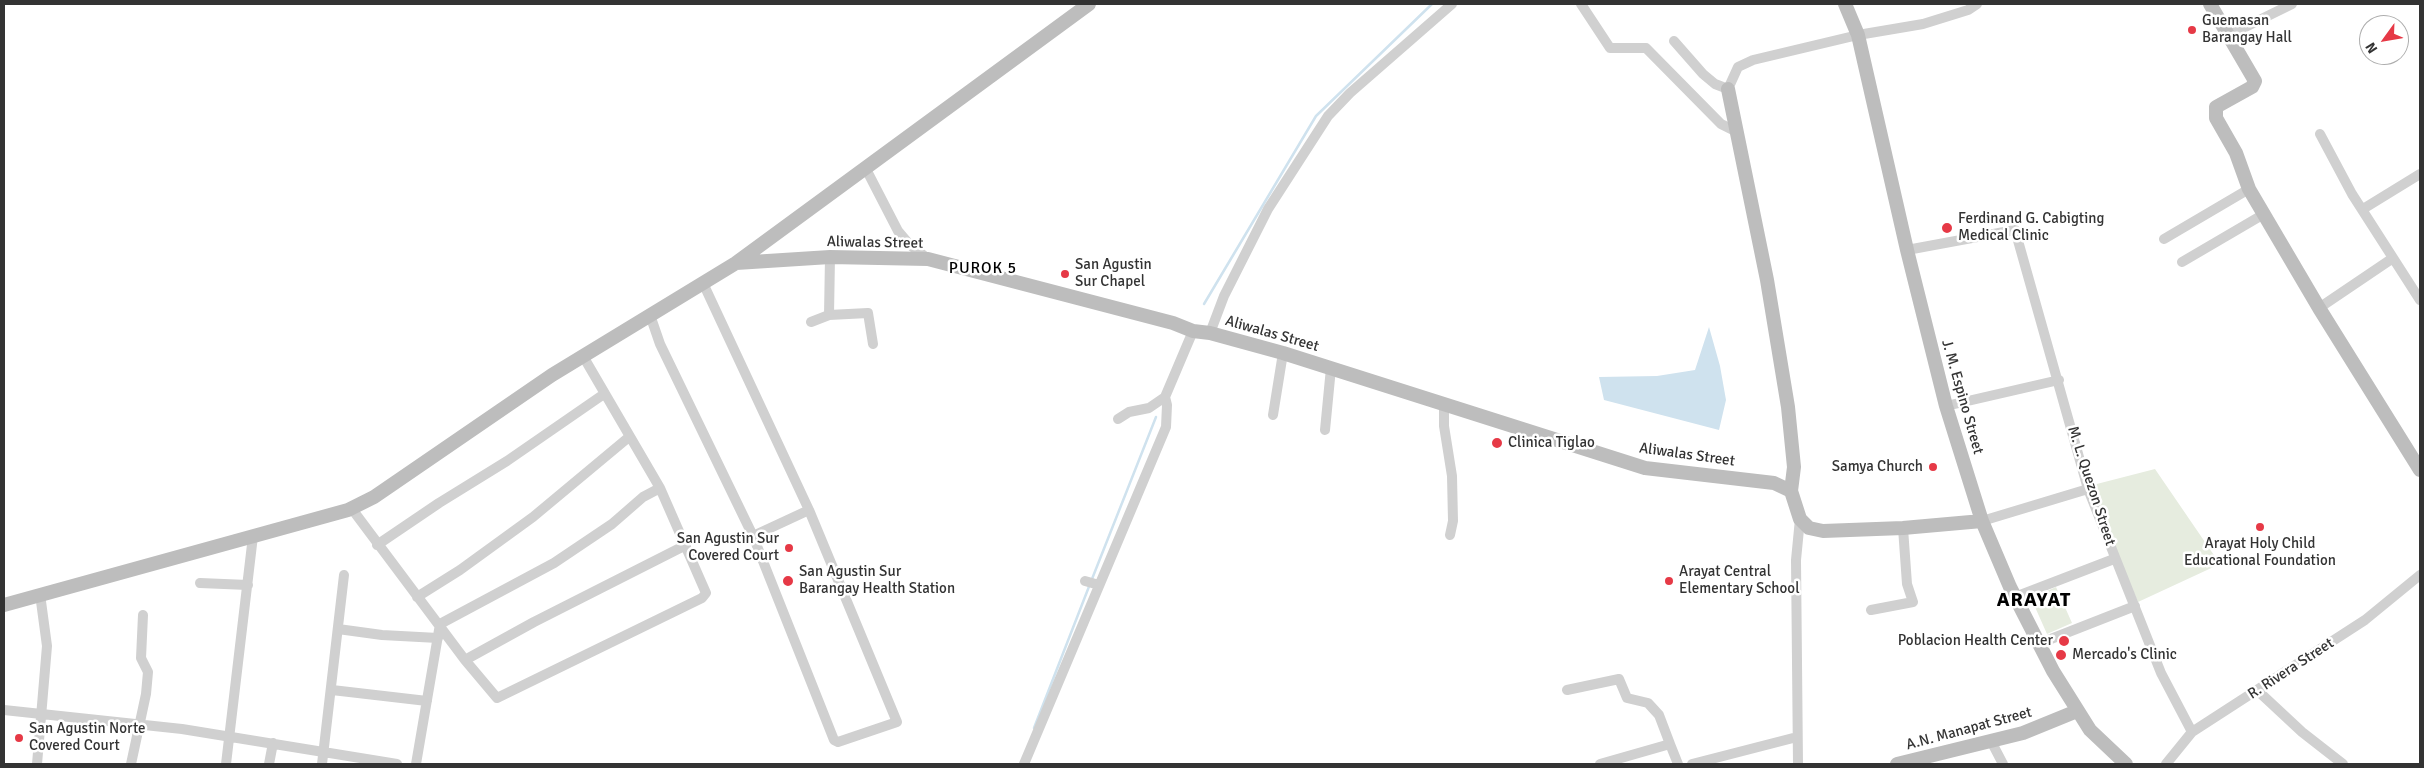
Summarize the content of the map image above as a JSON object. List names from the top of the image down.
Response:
{
  "streets": {
    "street": [
      "Aliwalas Street",
      "J. M. Espino Street",
      "M. L. Quezon Street",
      "R. Rivera Street",
      "A.N. Manapat Street"
    ]
  },
  "crossings": [
    ["J. M. Espino Street", "M. L. Quezon Street"],
    ["J. M. Espino Street", "A.N. Manapat Street"],
    ["M. L. Quezon Street", "R. Rivera Street"]
  ],
  "districts": ["PUROK 5", "ARAYAT"],
  "places": [
    "Guemasan Barangay Hall",
    "Ferdinand G. Cabigting Medical Clinic",
    "San Agustin Sur Chapel",
    "Clinica Tiglao",
    "Samya Church",
    "Arayat Holy Child Educational Foundation",
    "San Agustin Sur Covered Court",
    "San Agustin Sur Barangay Health Station",
    "Arayat Central Elementary School",
    "Poblacion Health Center",
    "Mercado's Clinic",
    "San Agustin Norte Covered Court"
  ],
  "north": "bottom left"
}
